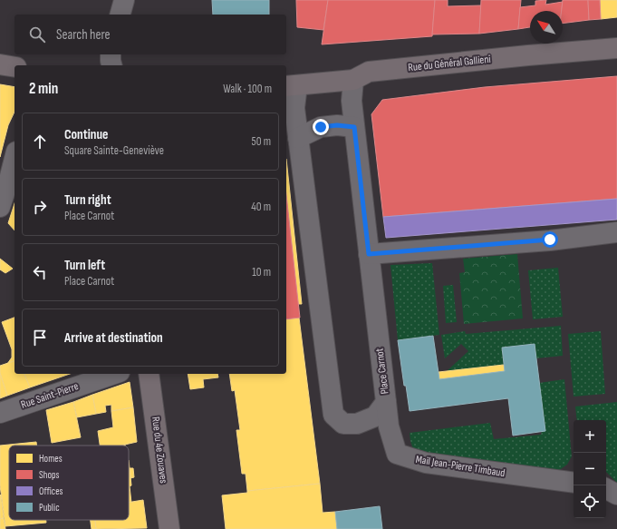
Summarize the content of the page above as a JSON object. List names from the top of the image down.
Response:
{
  "streets": {
    "main road": ["Rue du Général Gallieni", "Rue du 4e Zouaves"],
    "street": ["Place Carnot", "Rue Saint-Pierre", "Mail Jean-Pierre Timbaud"]
  },
  "crossings": [
    ["Rue du Général Gallieni", "Place Carnot"],
    ["Place Carnot", "Mail Jean-Pierre Timbaud"]
  ],
  "legend": [
    "Homes",
    "Shops",
    "Offices",
    "Public"
  ],
  "north": "top left",
  "page": {
    "search": "Search here",
    "heading": ["2 min", "Walk · 100 m"],
    "list": [
      ["Continue", "Square Sainte-Geneviève", "50 m"],
      ["Turn right", "Place Carnot", "40 m"],
      ["Turn left", "Place Carnot", "10 m"],
      "Arrive at destination"
    ],
    "map_buttons": ["+", "−"]
  }
}
